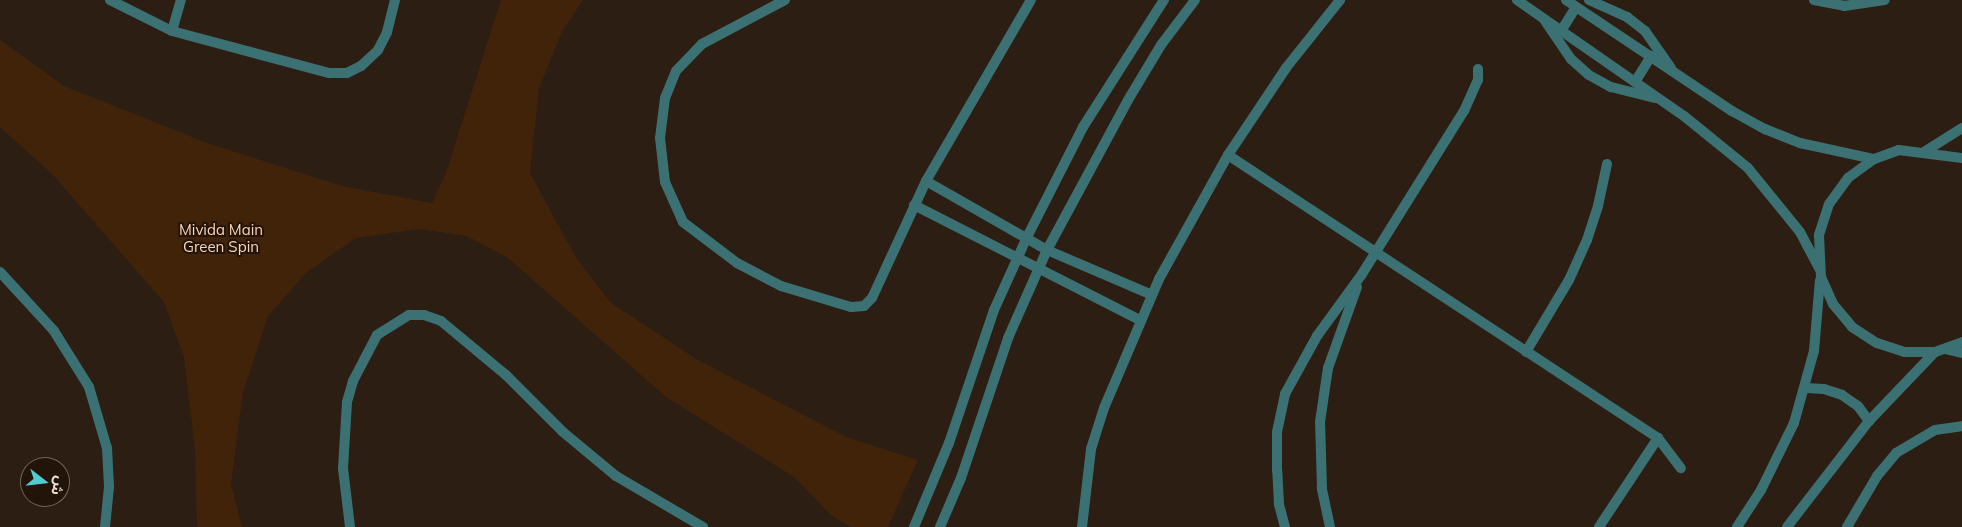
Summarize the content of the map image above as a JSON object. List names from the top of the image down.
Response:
{
  "parks": ["Mivida Main Green Spin"],
  "north": "right"
}
